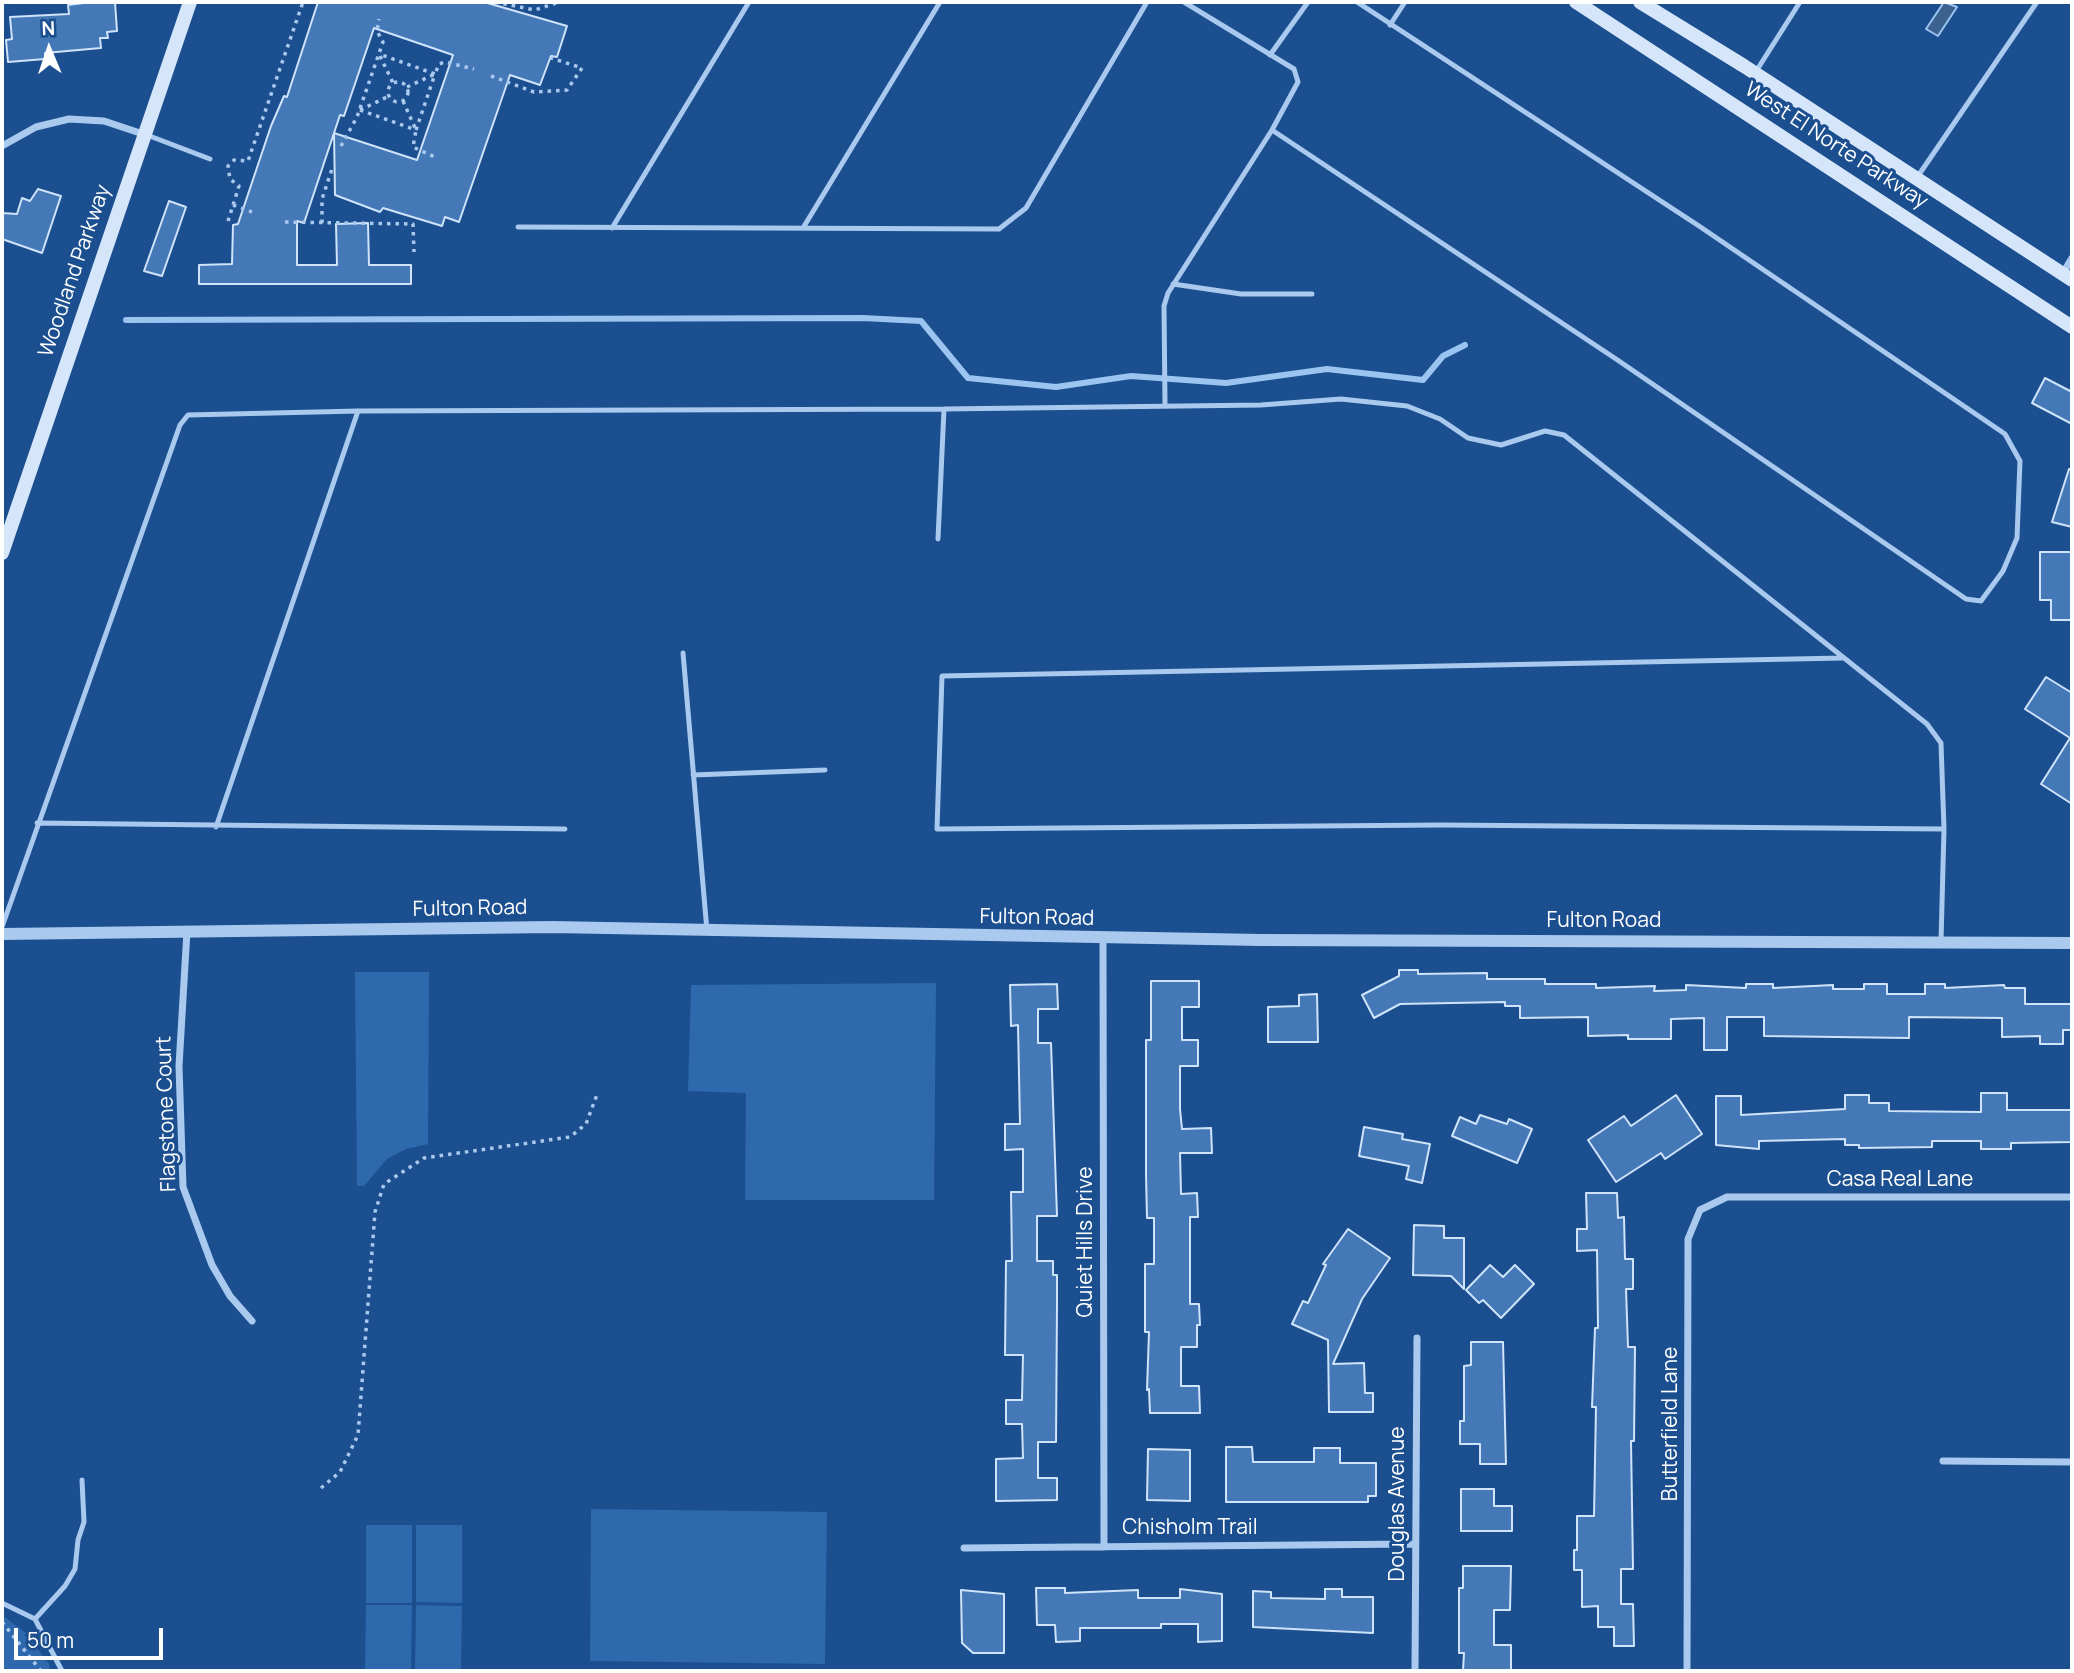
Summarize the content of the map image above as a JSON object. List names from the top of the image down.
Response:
{
  "streets": {
    "main road": ["West El Norte Parkway", "Woodland Parkway"],
    "street": [
      "Fulton Road",
      "Flagstone Court",
      "Casa Real Lane",
      "Quiet Hills Drive",
      "Butterfield Lane",
      "Douglas Avenue",
      "Chisholm Trail"
    ]
  },
  "crossings": [
    ["Fulton Road", "Flagstone Court"],
    ["Fulton Road", "Quiet Hills Drive"],
    ["Casa Real Lane", "Butterfield Lane"],
    ["Quiet Hills Drive", "Chisholm Trail"],
    ["Douglas Avenue", "Chisholm Trail"]
  ],
  "scale_bar": "50 m",
  "north": "top"
}
